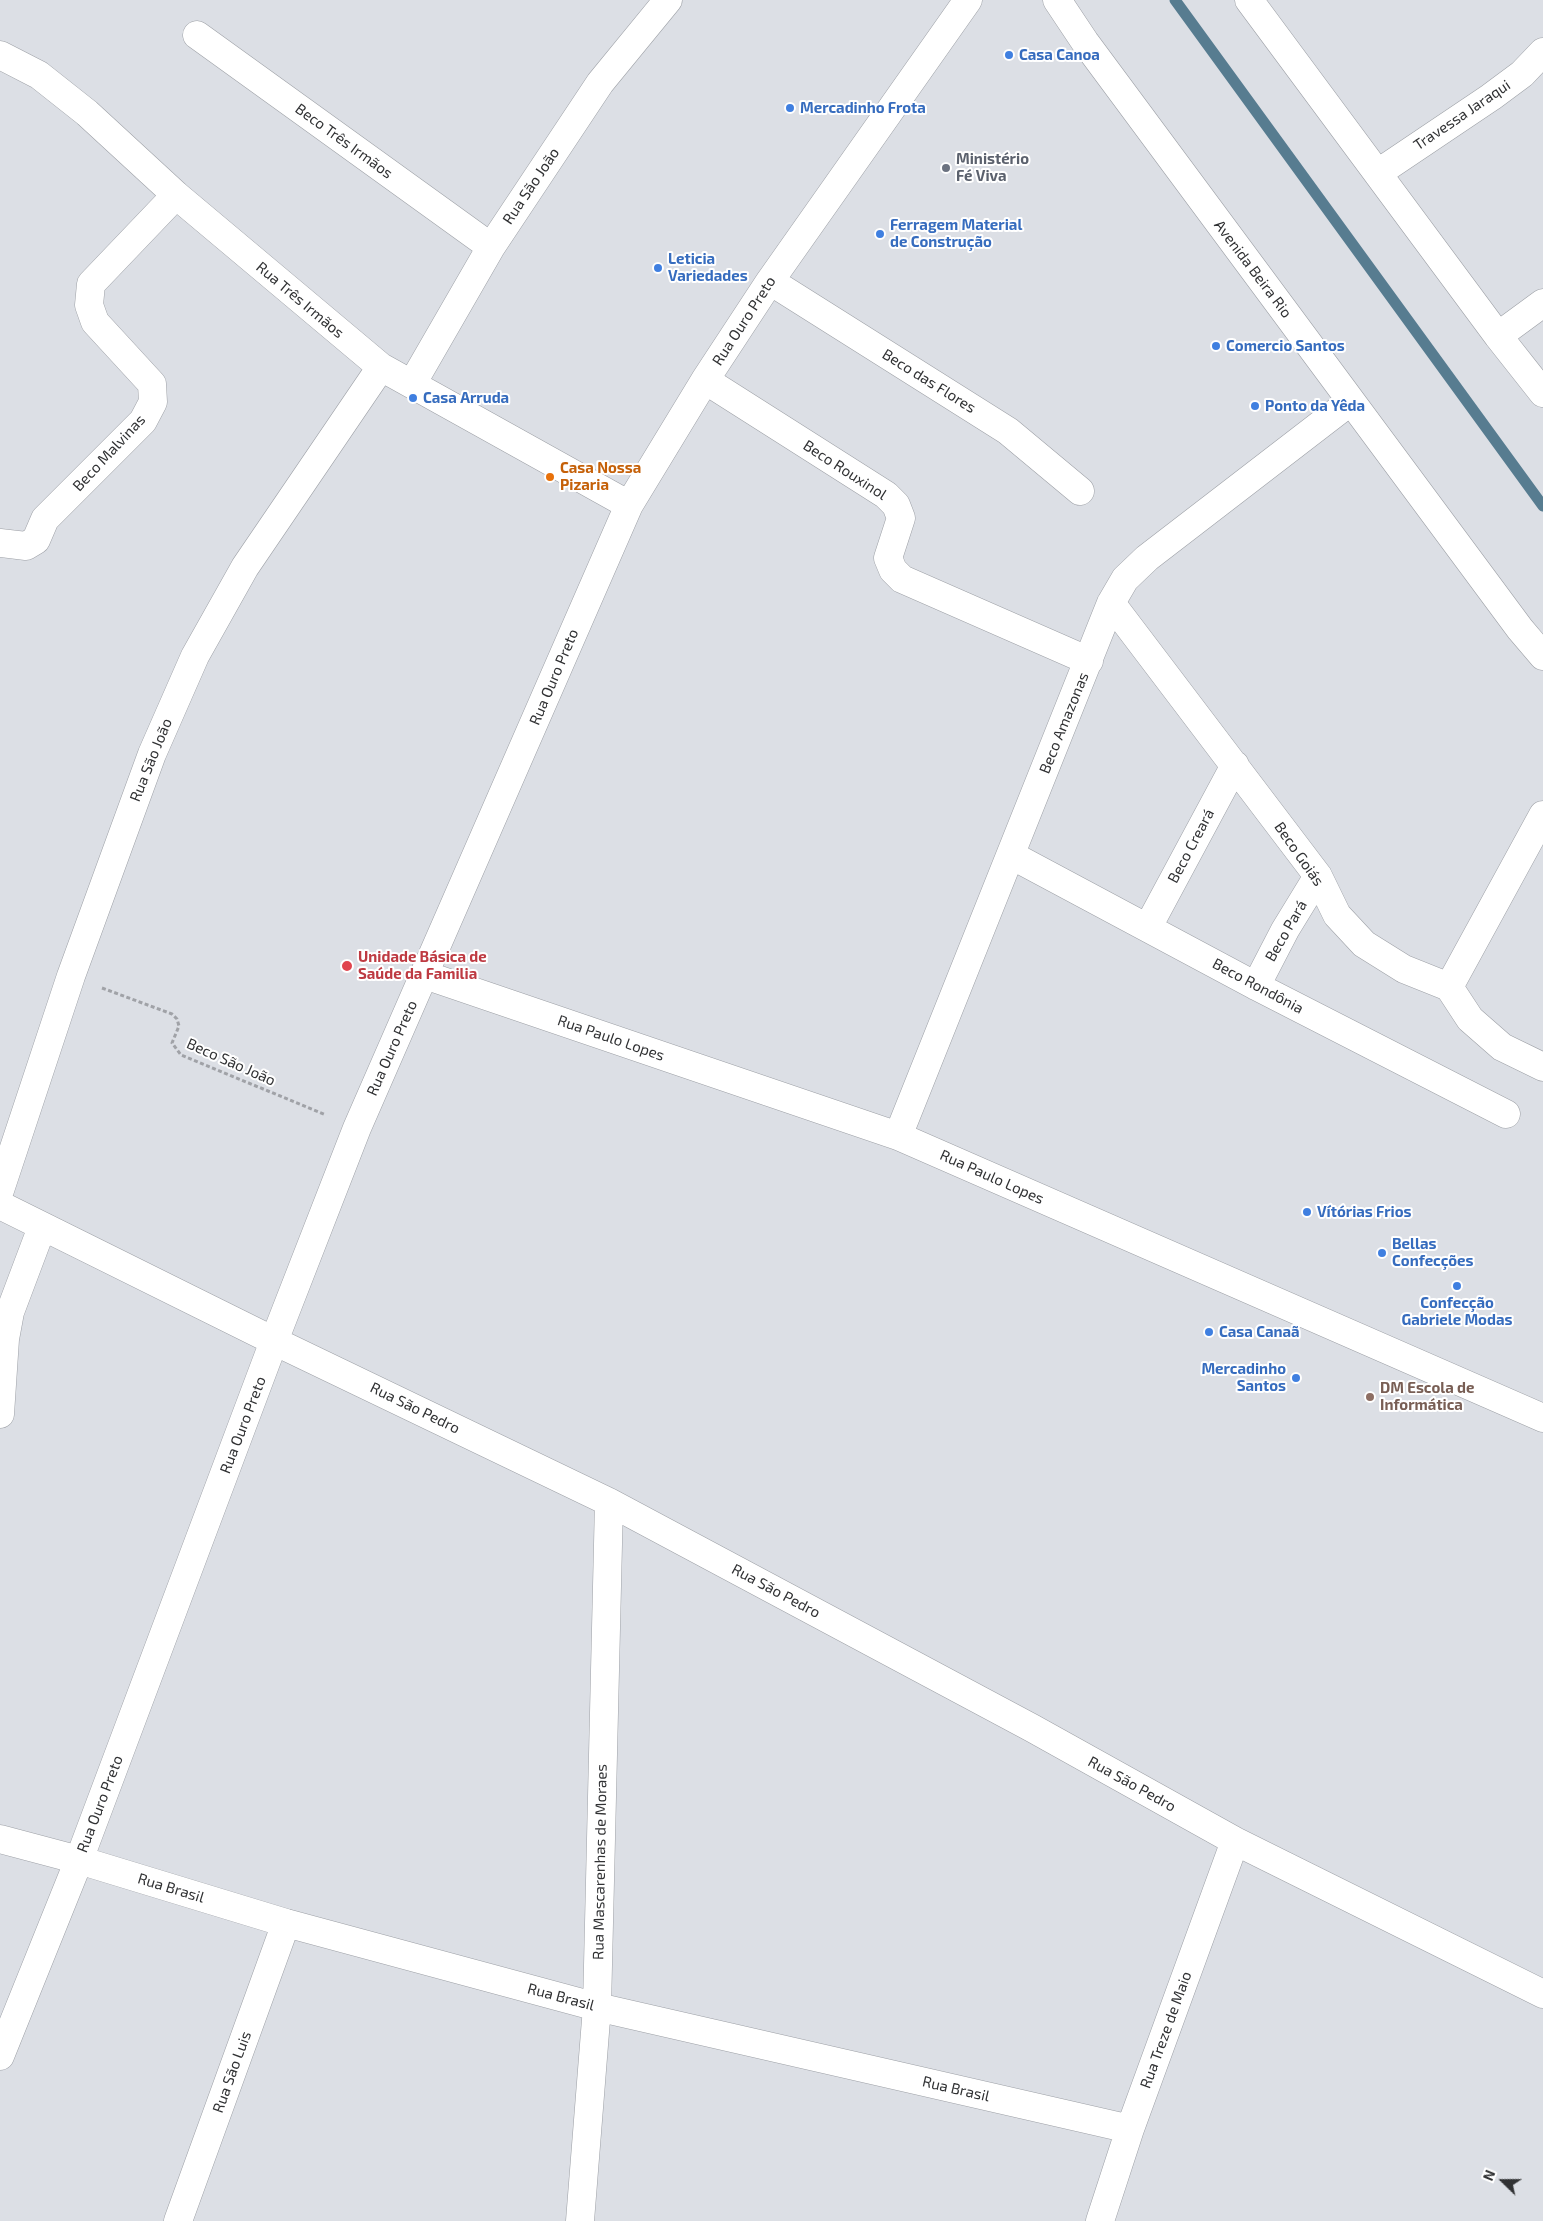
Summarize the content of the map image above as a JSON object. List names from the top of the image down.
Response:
{
  "streets": {
    "street": [
      "Travessa Jaraqui",
      "Beco Três Irmãos",
      "Rua São João",
      "Avenida Beira Rio",
      "Rua Três Irmãos",
      "Rua Ouro Preto",
      "Beco das Flores",
      "Beco Malvinas",
      "Beco Rouxinol",
      "Beco Amazonas",
      "Beco Creará",
      "Beco Goiás",
      "Beco Pará",
      "Beco Rondônia",
      "Rua Paulo Lopes",
      "Rua São Pedro",
      "Rua Mascarenhas de Moraes",
      "Rua Brasil",
      "Rua Treze de Maio",
      "Rua São Luis"
    ],
    "path": ["Beco São João"]
  },
  "crossings": [
    ["Beco Três Irmãos", "Rua São João"],
    ["Rua São João", "Rua Três Irmãos"],
    ["Rua São João", "Beco São João"],
    ["Avenida Beira Rio", "Beco Amazonas"],
    ["Rua Três Irmãos", "Rua Ouro Preto"],
    ["Rua Três Irmãos", "Beco Malvinas"],
    ["Rua Ouro Preto", "Beco das Flores"],
    ["Rua Ouro Preto", "Beco Rouxinol"],
    ["Rua Ouro Preto", "Rua Paulo Lopes"],
    ["Rua Ouro Preto", "Beco São João"],
    ["Rua Ouro Preto", "Rua São Pedro"],
    ["Rua Ouro Preto", "Rua Brasil"],
    ["Beco Rouxinol", "Beco Amazonas"],
    ["Beco Amazonas", "Beco Goiás"],
    ["Beco Amazonas", "Beco Rondônia"],
    ["Beco Amazonas", "Rua Paulo Lopes"],
    ["Beco Creará", "Beco Goiás"],
    ["Beco Creará", "Beco Rondônia"],
    ["Beco Goiás", "Beco Pará"],
    ["Beco Pará", "Beco Rondônia"],
    ["Rua São Pedro", "Rua Mascarenhas de Moraes"],
    ["Rua São Pedro", "Rua Treze de Maio"],
    ["Rua Mascarenhas de Moraes", "Rua Brasil"],
    ["Rua Brasil", "Rua Treze de Maio"],
    ["Rua Brasil", "Rua São Luis"]
  ],
  "places": [
    "Casa Canoa",
    "Mercadinho Frota",
    "Ministério Fé Viva",
    "Ferragem Material de Construção",
    "Leticia Variedades",
    "Comercio Santos",
    "Casa Arruda",
    "Ponto da Yêda",
    "Casa Nossa Pizaria",
    "Unidade Básica de Saúde da Familia",
    "Vítórias Frios",
    "Bellas Confecções",
    "Confecção Gabriele Modas",
    "Casa Canaã",
    "Mercadinho Santos",
    "DM Escola de Informática"
  ],
  "north": "left"
}
